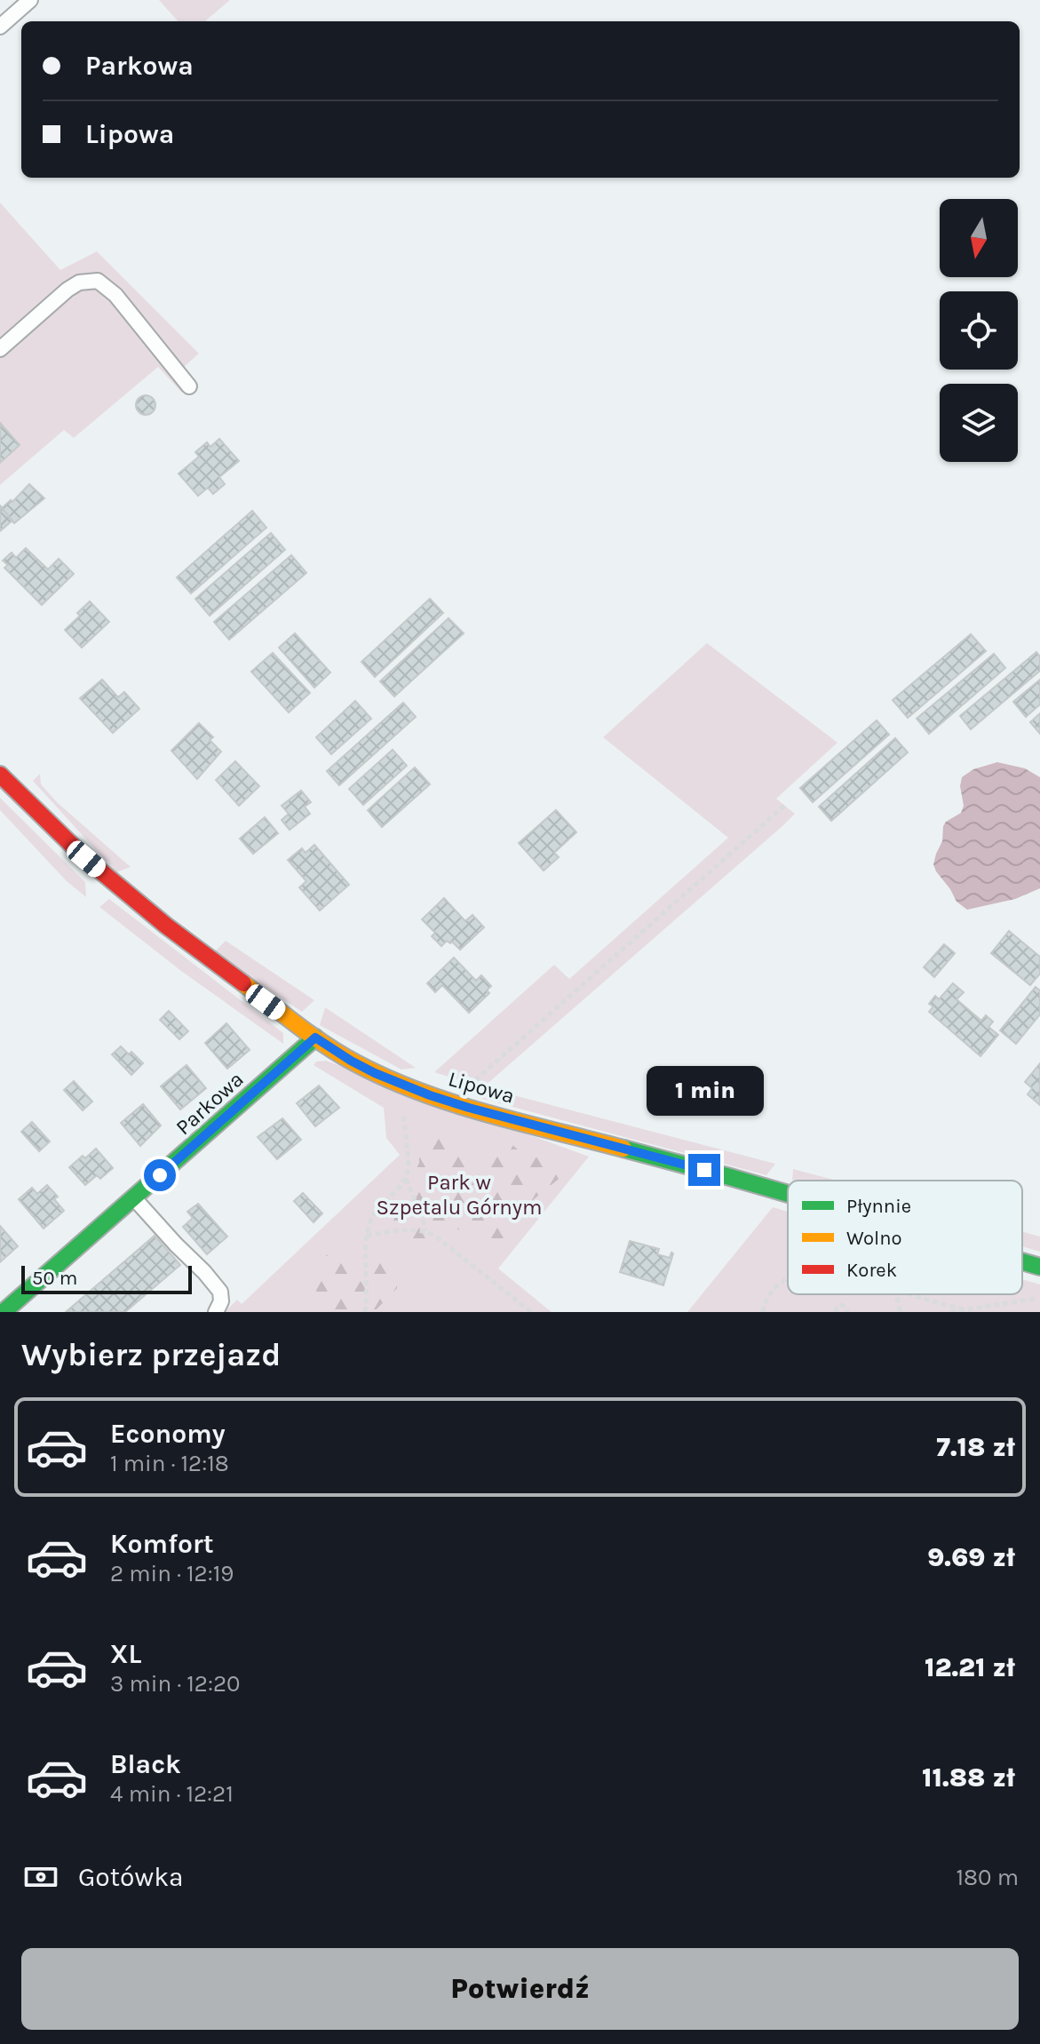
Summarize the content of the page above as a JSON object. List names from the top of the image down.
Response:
{
  "streets": {
    "street": ["Lipowa", "Parkowa"]
  },
  "crossings": [
    ["Lipowa", "Parkowa"]
  ],
  "parks": ["Park w Szpetalu Górnym"],
  "legend": ["Płynnie", "Wolno", "Korek"],
  "scale_bar": "50 m",
  "north": "bottom",
  "page": {
    "banner": ["Parkowa", "Lipowa"],
    "bubble": "1 min",
    "scale": "50 m",
    "heading": "Wybierz przejazd",
    "list": [
      {
        "name": "Economy",
        "note": "1 min · 12:18",
        "value": "7.18 zł"
      },
      {
        "name": "Komfort",
        "note": "2 min · 12:19",
        "value": "9.69 zł"
      },
      {
        "name": "XL",
        "note": "3 min · 12:20",
        "value": "12.21 zł"
      },
      {
        "name": "Black",
        "note": "4 min · 12:21",
        "value": "11.88 zł"
      }
    ],
    "pay": ["Gotówka", "180 m"],
    "buttons": "Potwierdź"
  }
}
